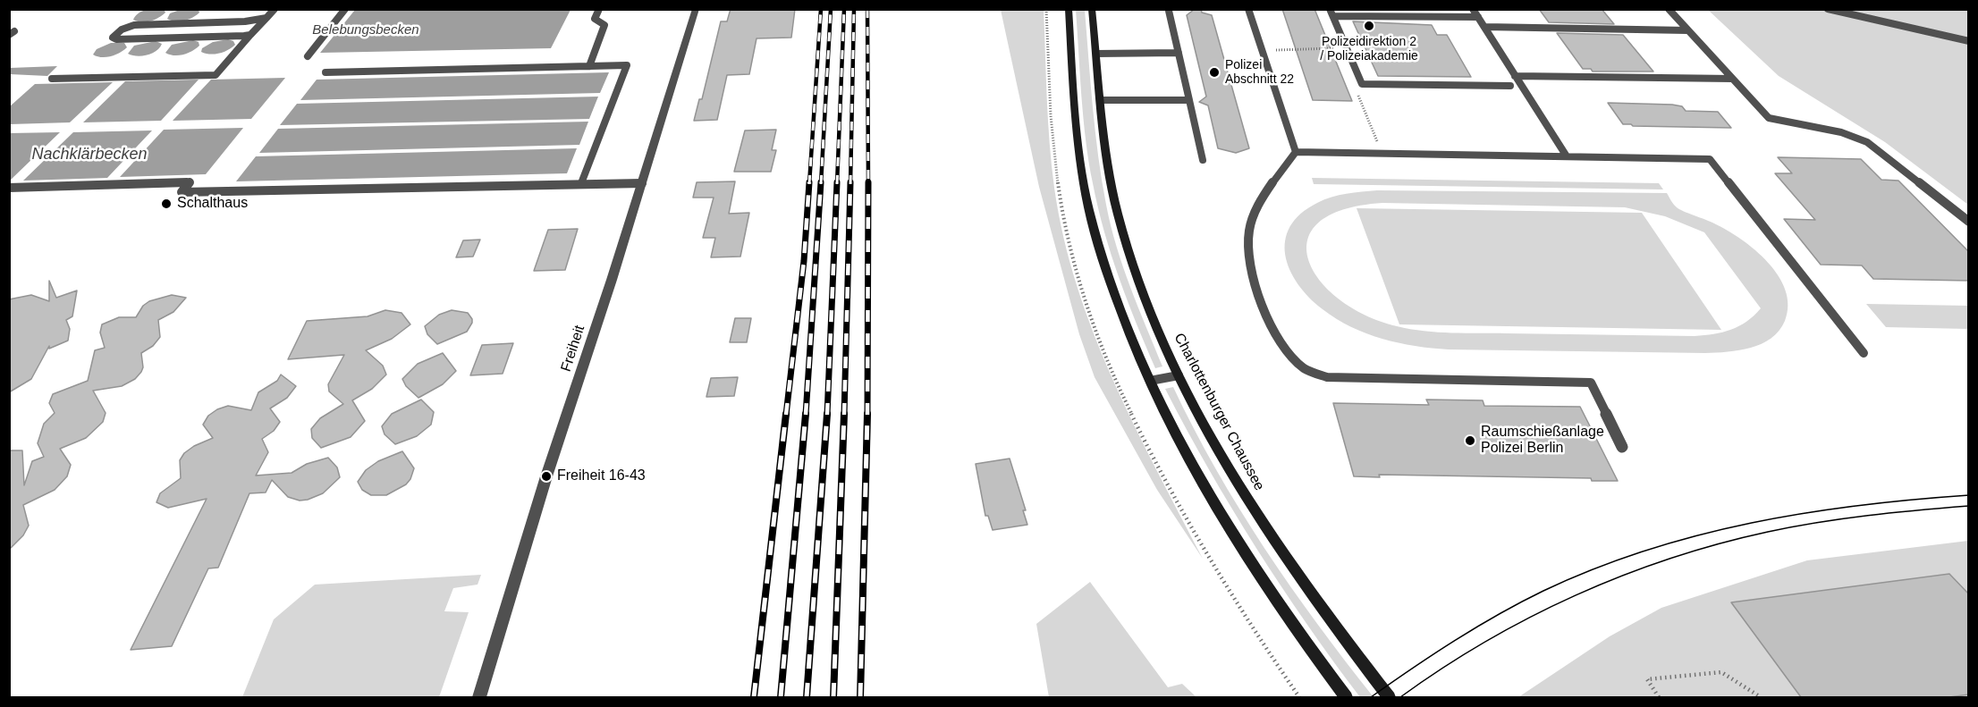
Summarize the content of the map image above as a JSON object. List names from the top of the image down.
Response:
{
  "streets": {
    "main road": ["Charlottenburger Chaussee"],
    "street": ["Freiheit"]
  },
  "water": ["Belebungsbecken", "Nachklärbecken"],
  "places": [
    "Polizeidirektion 2 / Polizeiakademie",
    "Polizei Abschnitt 22",
    "Schalthaus",
    "Raumschießanlage Polizei Berlin",
    "Freiheit 16-43"
  ]
}
